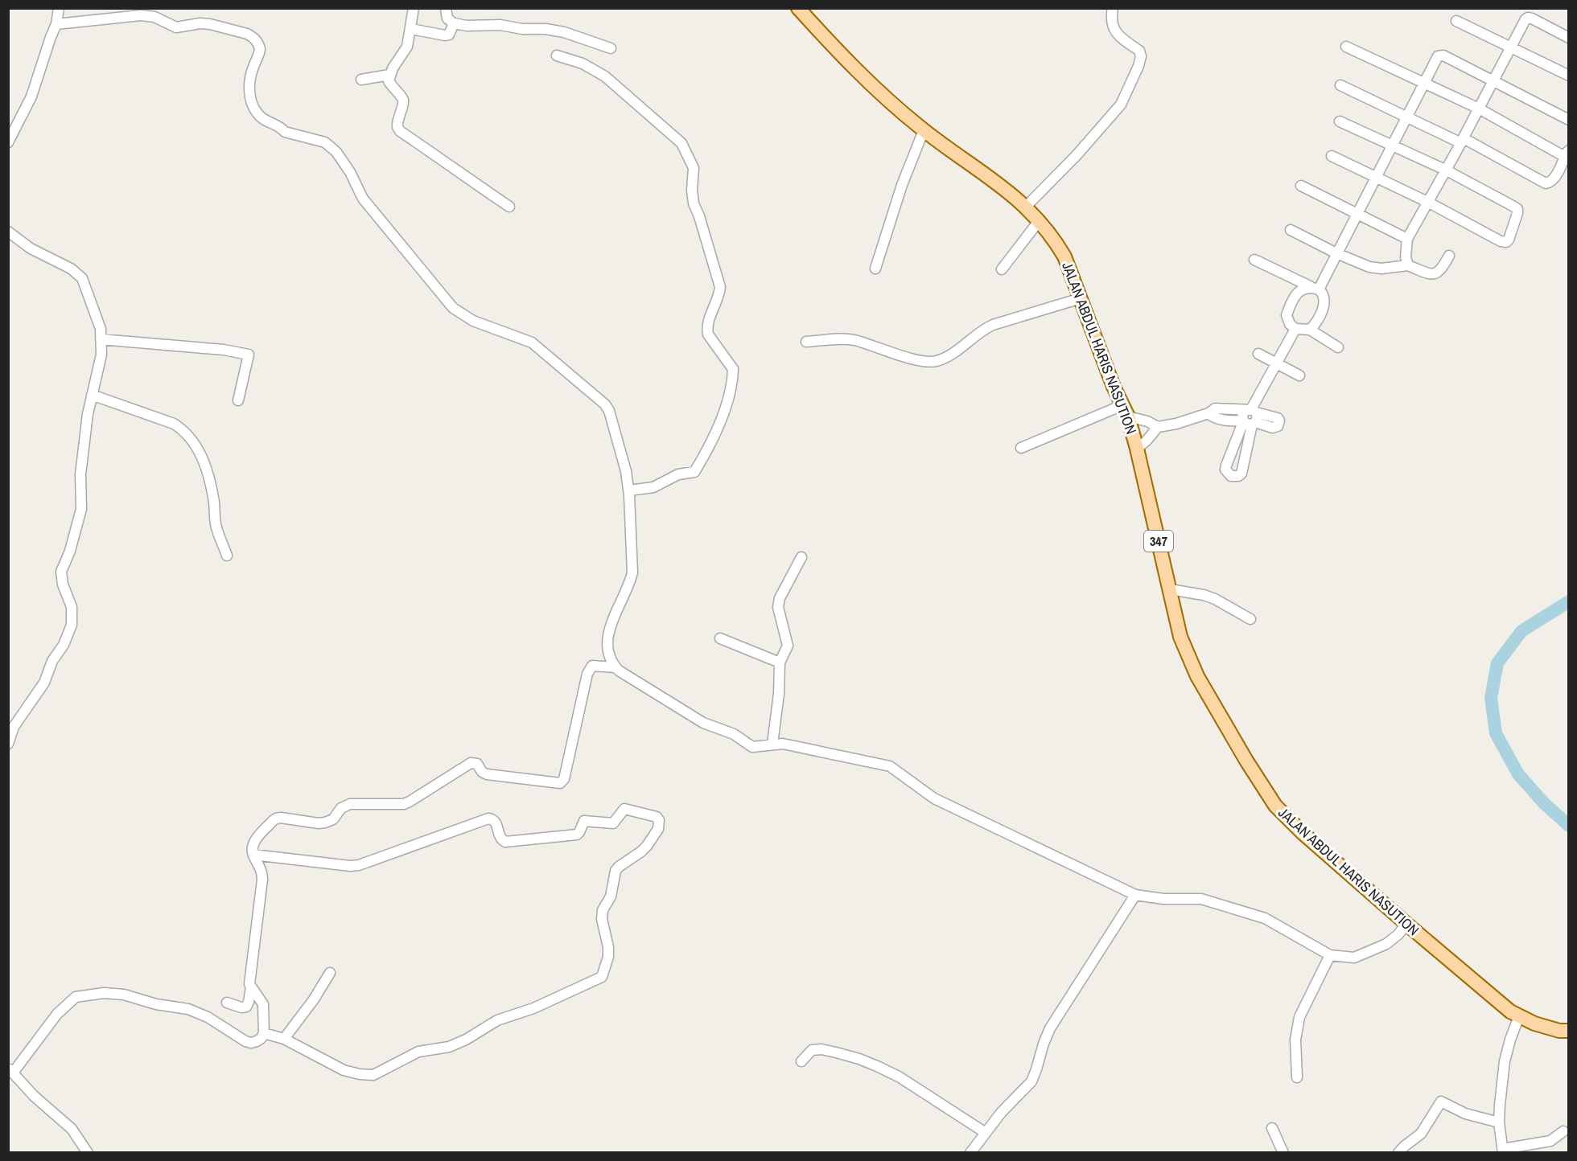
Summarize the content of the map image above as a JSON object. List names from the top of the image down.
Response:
{
  "streets": {
    "main road": ["JALAN ABDUL HARIS NASUTION", "347"]
  }
}
